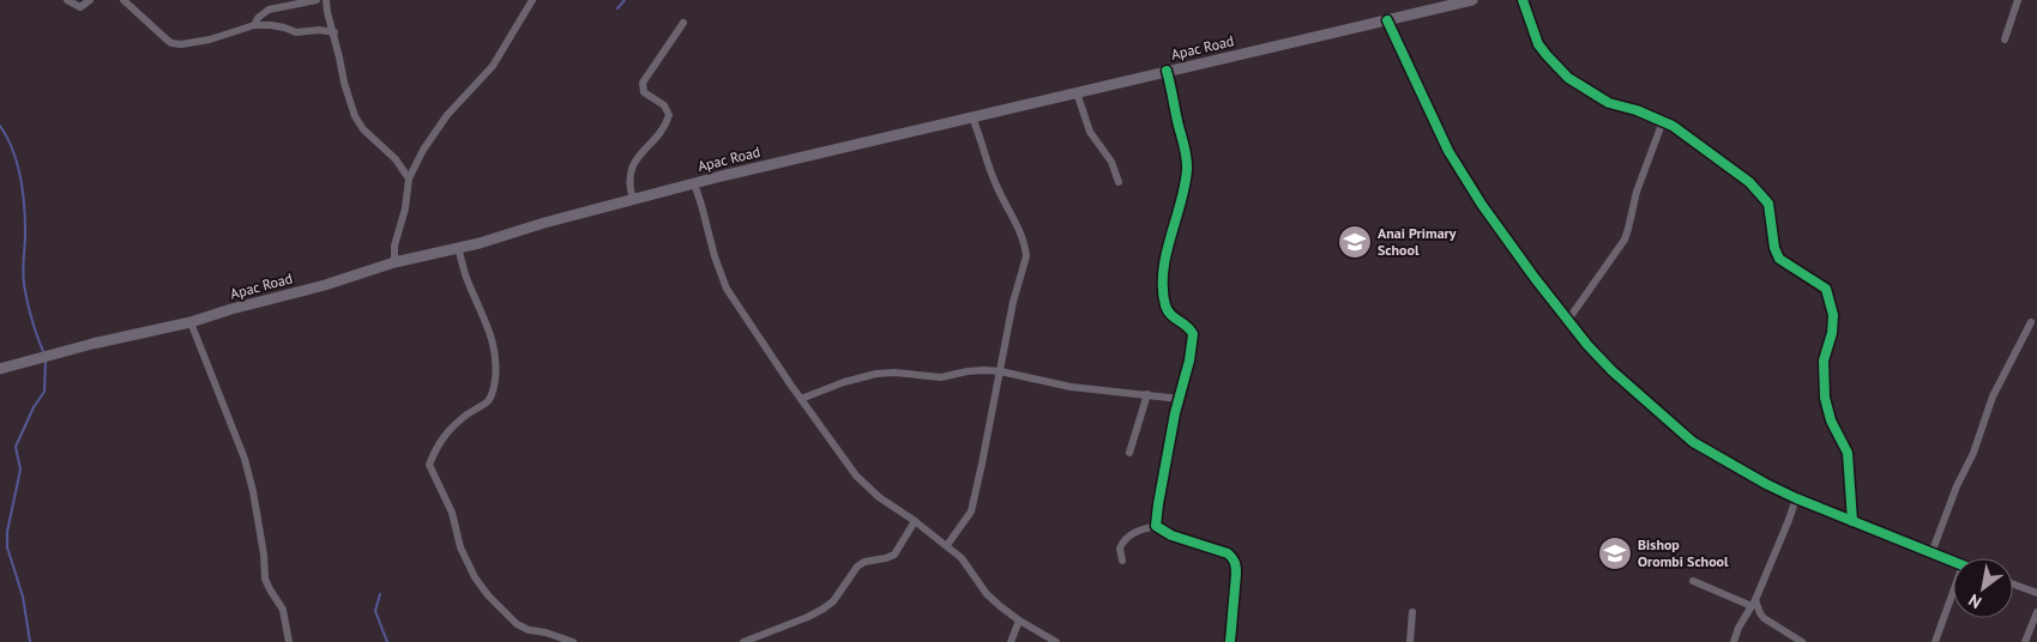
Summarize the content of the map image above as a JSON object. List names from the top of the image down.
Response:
{
  "streets": {
    "main road": ["Apac Road"]
  },
  "places": {
    "school or university": ["Anai Primary School", "Bishop Orombi School"]
  },
  "north": "bottom left"
}
